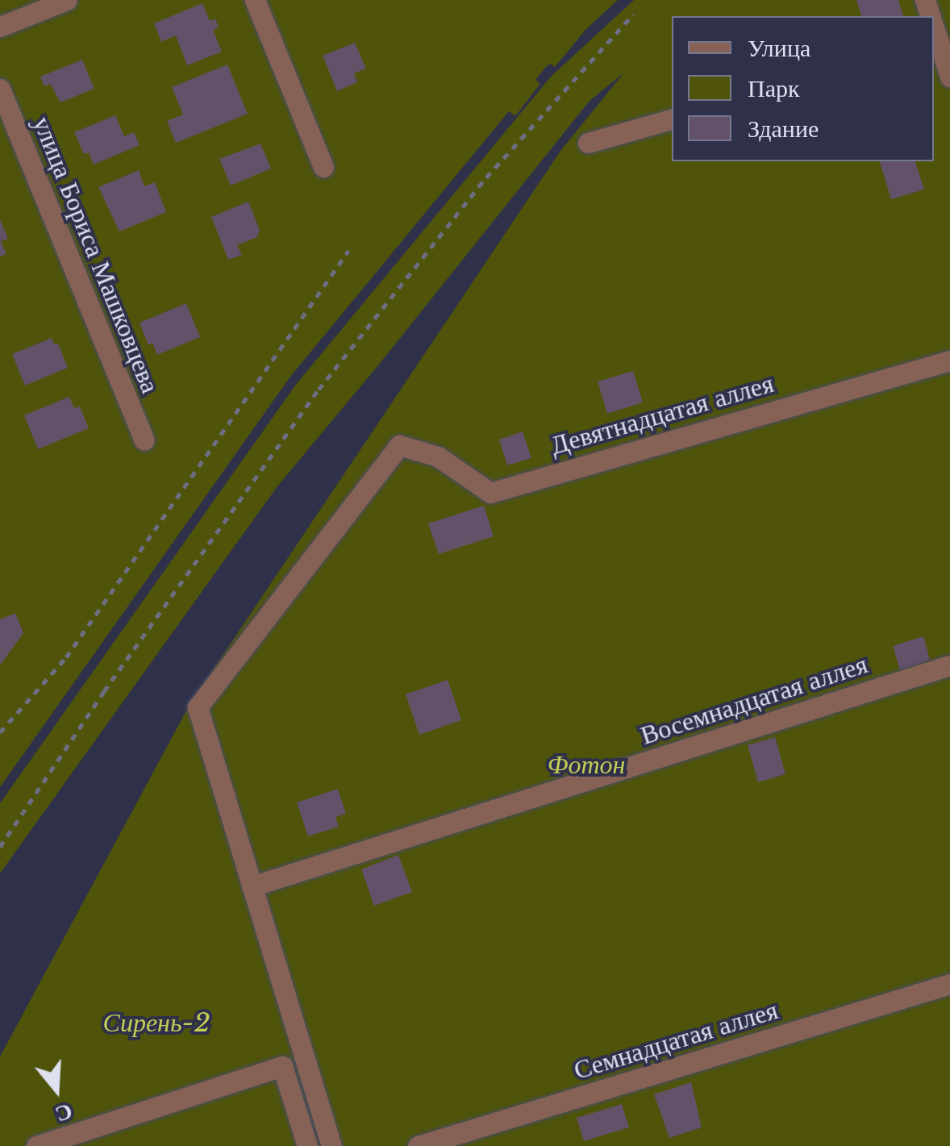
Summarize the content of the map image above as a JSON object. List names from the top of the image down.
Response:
{
  "streets": {
    "street": [
      "улица Бориса Машковцева",
      "Девятнадцатая аллея",
      "Восемнадцатая аллея",
      "Семнадцатая аллея"
    ]
  },
  "crossings": [
    ["Девятнадцатая аллея", "Восемнадцатая аллея"]
  ],
  "parks": ["Фотон", "Сирень-2"],
  "legend": ["Улица", "Парк", "Здание"],
  "north": "bottom"
}
